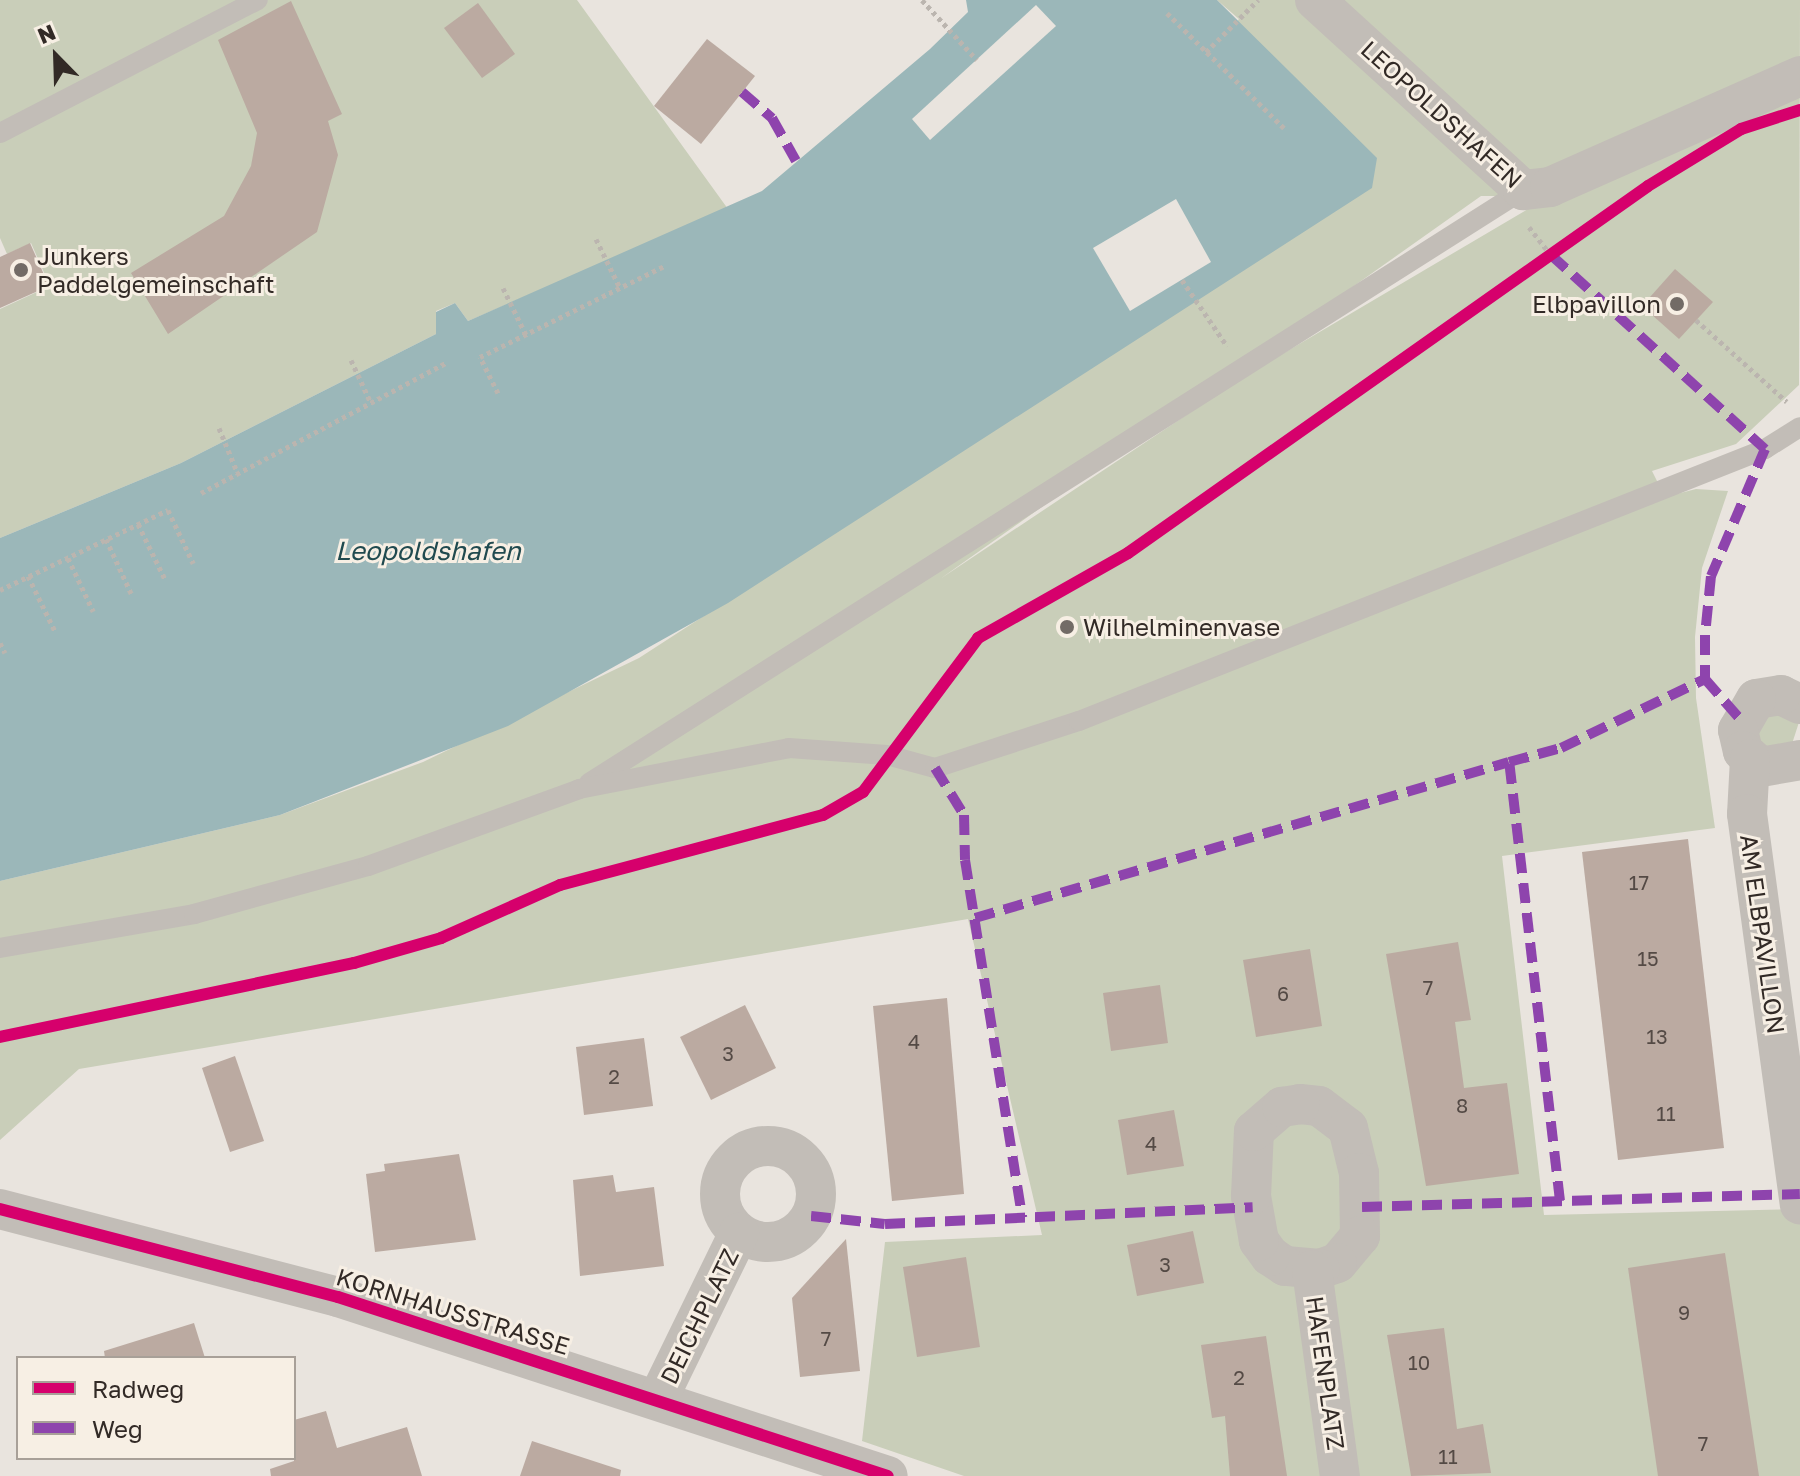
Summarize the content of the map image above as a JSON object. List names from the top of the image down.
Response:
{
  "streets": {
    "street": [
      "LEOPOLDSHAFEN",
      "AM ELBPAVILLON",
      "KORNHAUSSTRASSE",
      "DEICHPLATZ",
      "HAFENPLATZ"
    ]
  },
  "crossings": [
    ["KORNHAUSSTRASSE", "DEICHPLATZ"]
  ],
  "water": ["Leopoldshafen"],
  "places": ["Junkers Paddelgemeinschaft", "Elbpavillon", "Wilhelminenvase"],
  "house_numbers": [
    "17",
    "15",
    "7",
    "6",
    "13",
    "4",
    "3",
    "2",
    "8",
    "11",
    "4",
    "3",
    "9",
    "7",
    "10",
    "2",
    "7",
    "11"
  ],
  "legend": ["Radweg", "Weg"],
  "north": "top left"
}
